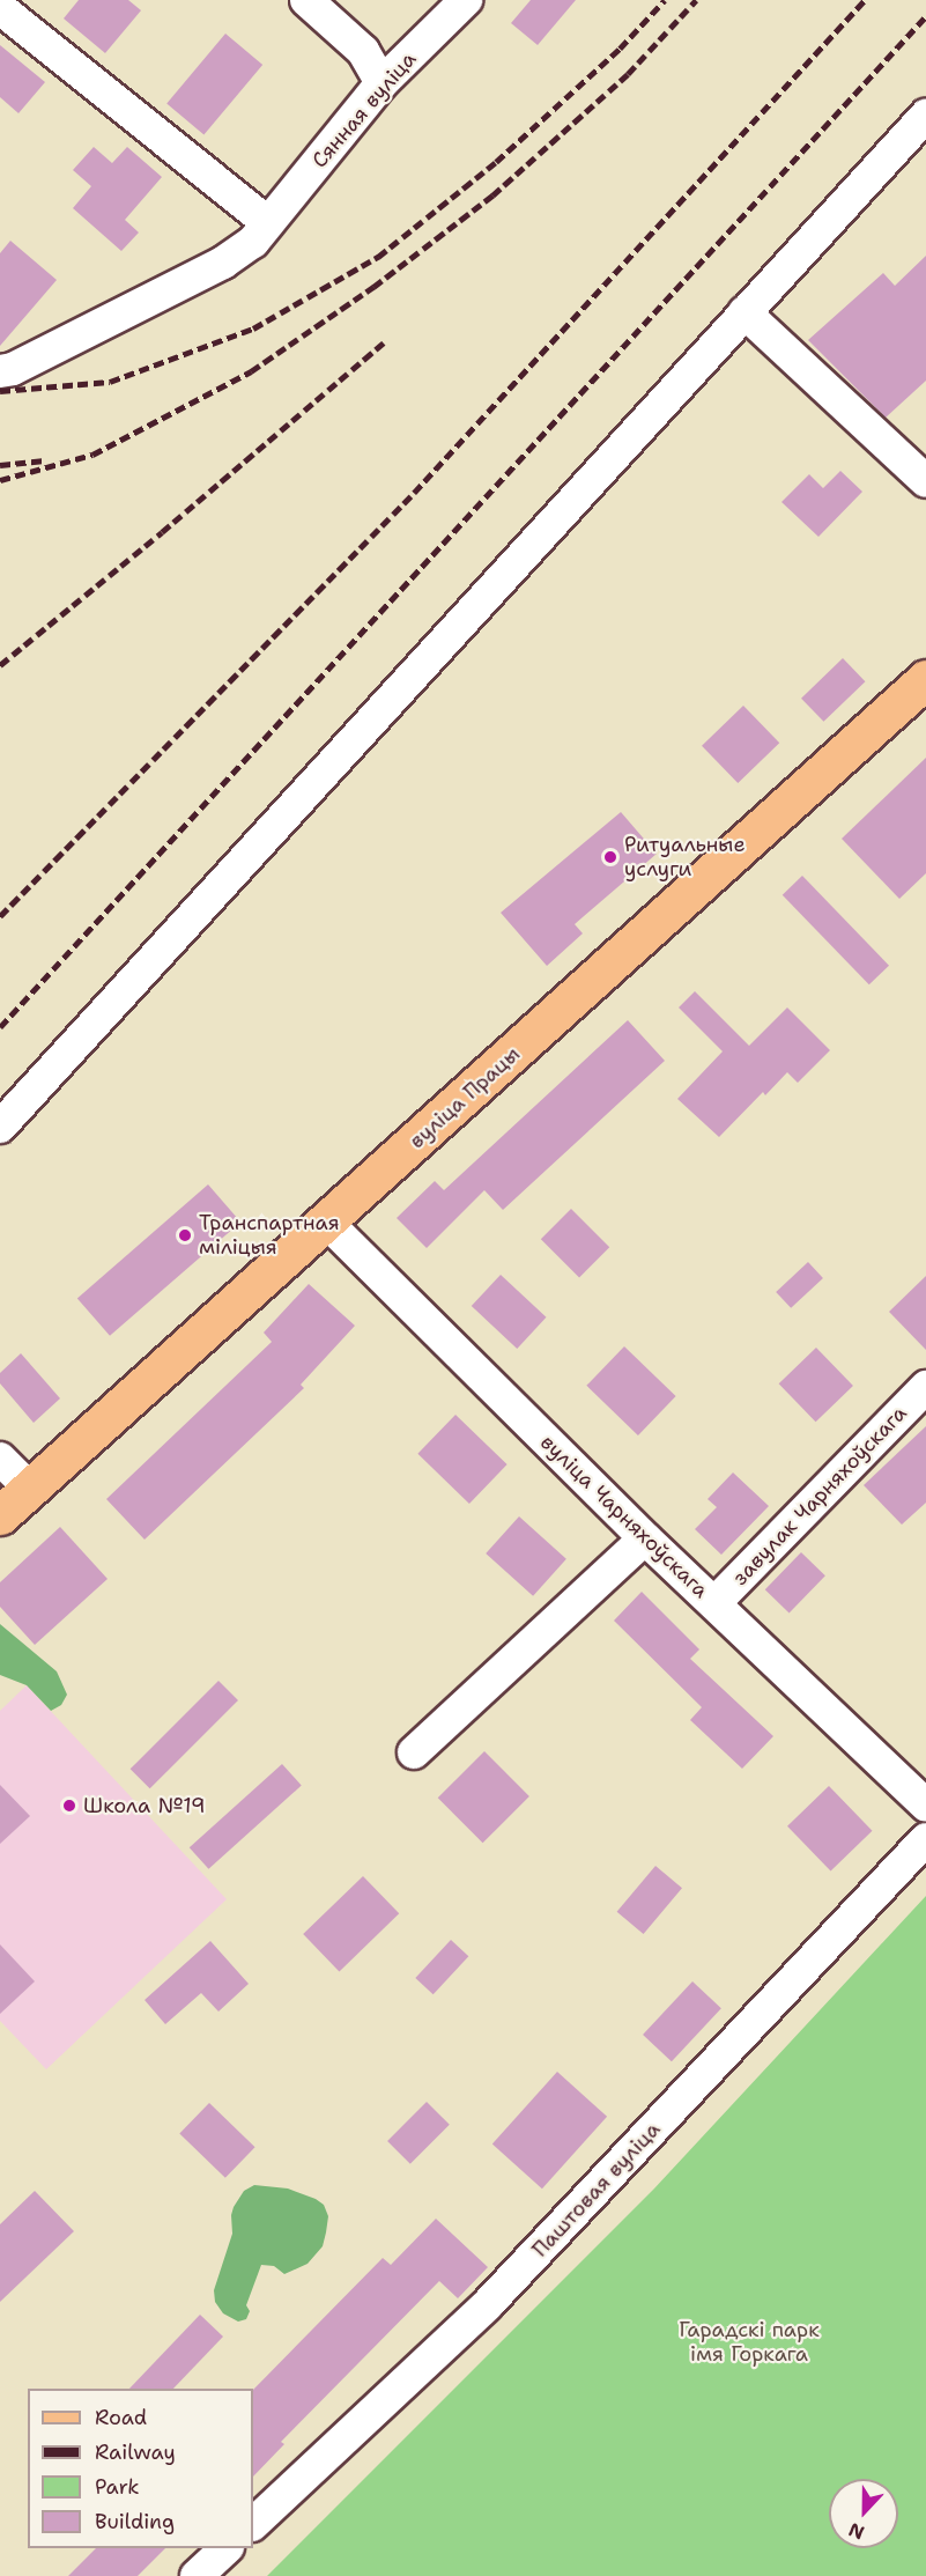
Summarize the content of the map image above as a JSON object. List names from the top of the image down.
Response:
{
  "streets": {
    "main road": ["вуліца Працы"],
    "street": [
      "Сянная вуліца",
      "завулак Чарняхоўскага",
      "вуліца Чарняхоўскага",
      "Паштовая вуліца"
    ]
  },
  "crossings": [
    ["вуліца Працы", "вуліца Чарняхоўскага"],
    ["завулак Чарняхоўскага", "вуліца Чарняхоўскага"]
  ],
  "parks": ["Гарадскі парк імя Горкага"],
  "places": ["Ритуальные услуги", "Транспартная міліцыя", "Школа №19"],
  "legend": [
    "Road",
    "Railway",
    "Park",
    "Building"
  ],
  "north": "bottom"
}
